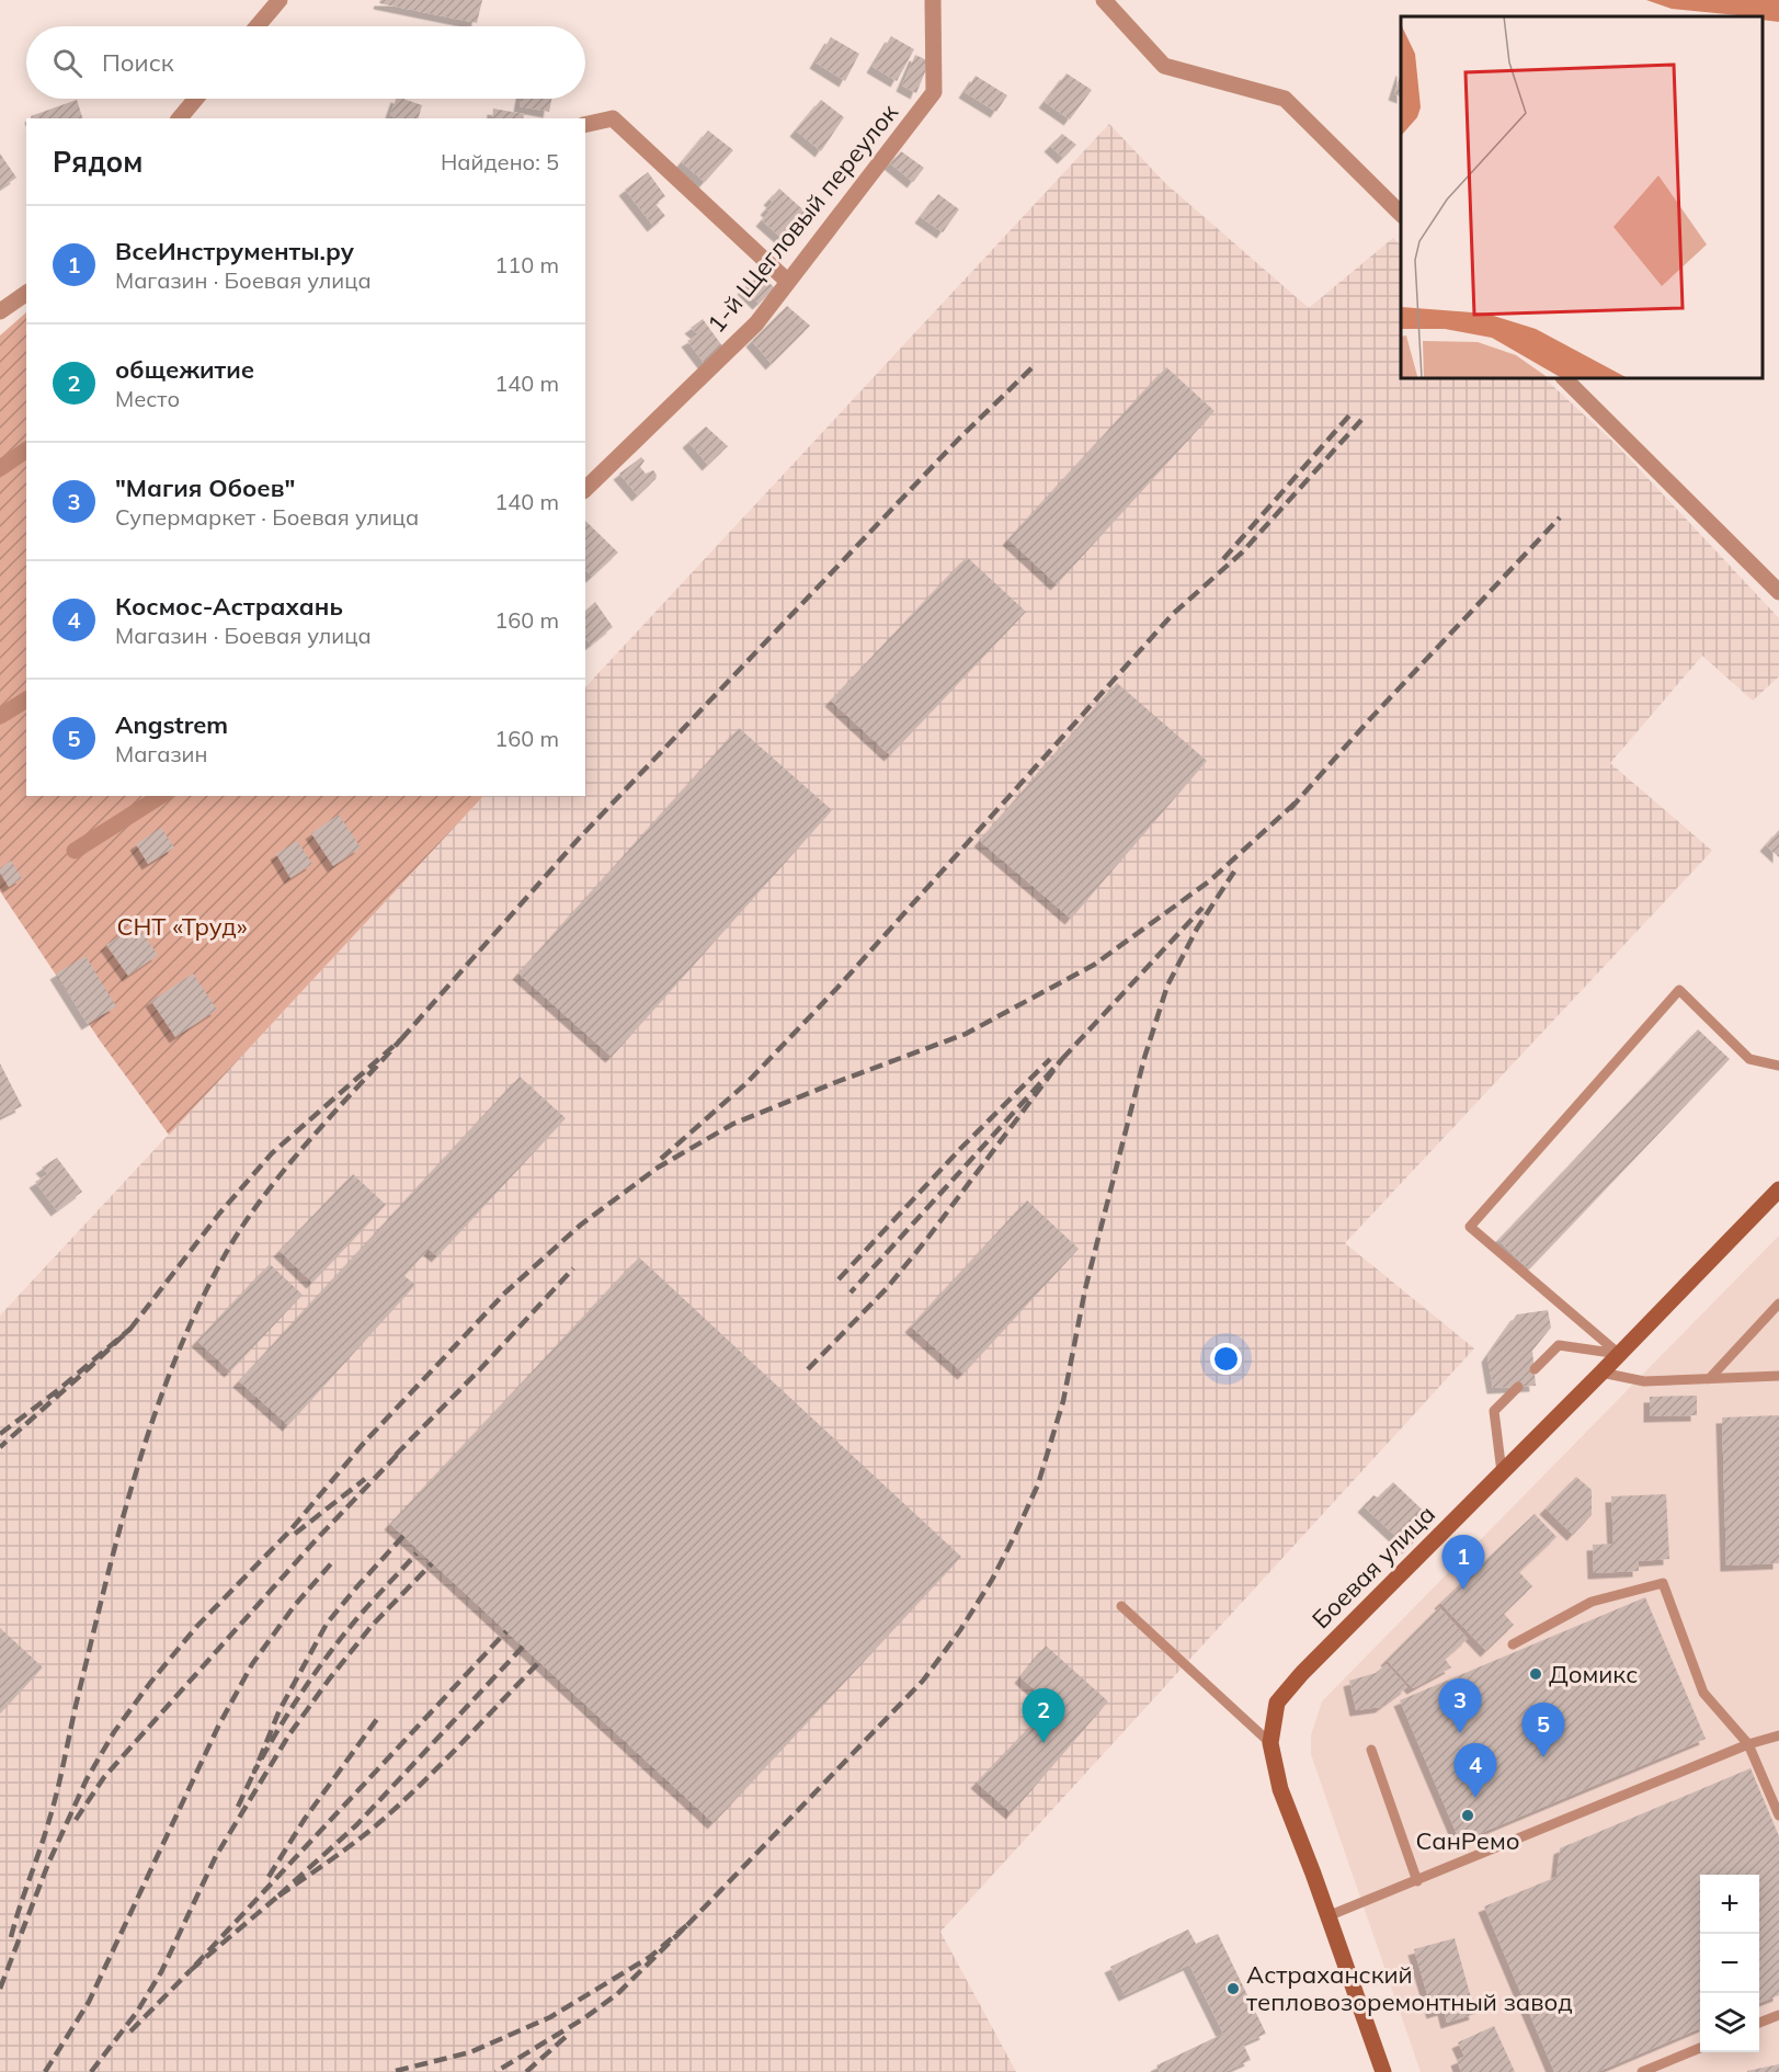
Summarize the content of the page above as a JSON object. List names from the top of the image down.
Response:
{
  "streets": {
    "main road": ["Боевая улица"],
    "street": ["1-й Щегловый переулок"]
  },
  "parks": ["СНТ «Труд»"],
  "places": ["Домикс", "СанРемо", "Астраханский тепловозоремонтный завод"],
  "page": {
    "search": "Поиск",
    "heading": ["Рядом", "Найдено: 5"],
    "list": [
      {
        "mark": "1",
        "name": "ВсеИнструменты.ру",
        "note": "Магазин · Боевая улица",
        "value": "110 m"
      },
      {
        "mark": "2",
        "name": "общежитие",
        "note": "Место",
        "value": "140 m"
      },
      {
        "mark": "3",
        "name": "\"Магия Обоев\"",
        "note": "Супермаркет · Боевая улица",
        "value": "140 m"
      },
      {
        "mark": "4",
        "name": "Космос-Астрахань",
        "note": "Магазин · Боевая улица",
        "value": "160 m"
      },
      {
        "mark": "5",
        "name": "Angstrem",
        "note": "Магазин",
        "value": "160 m"
      }
    ],
    "pins": [
      "1",
      "3",
      "2",
      "5",
      "4"
    ],
    "map_buttons": ["+", "−"]
  }
}
